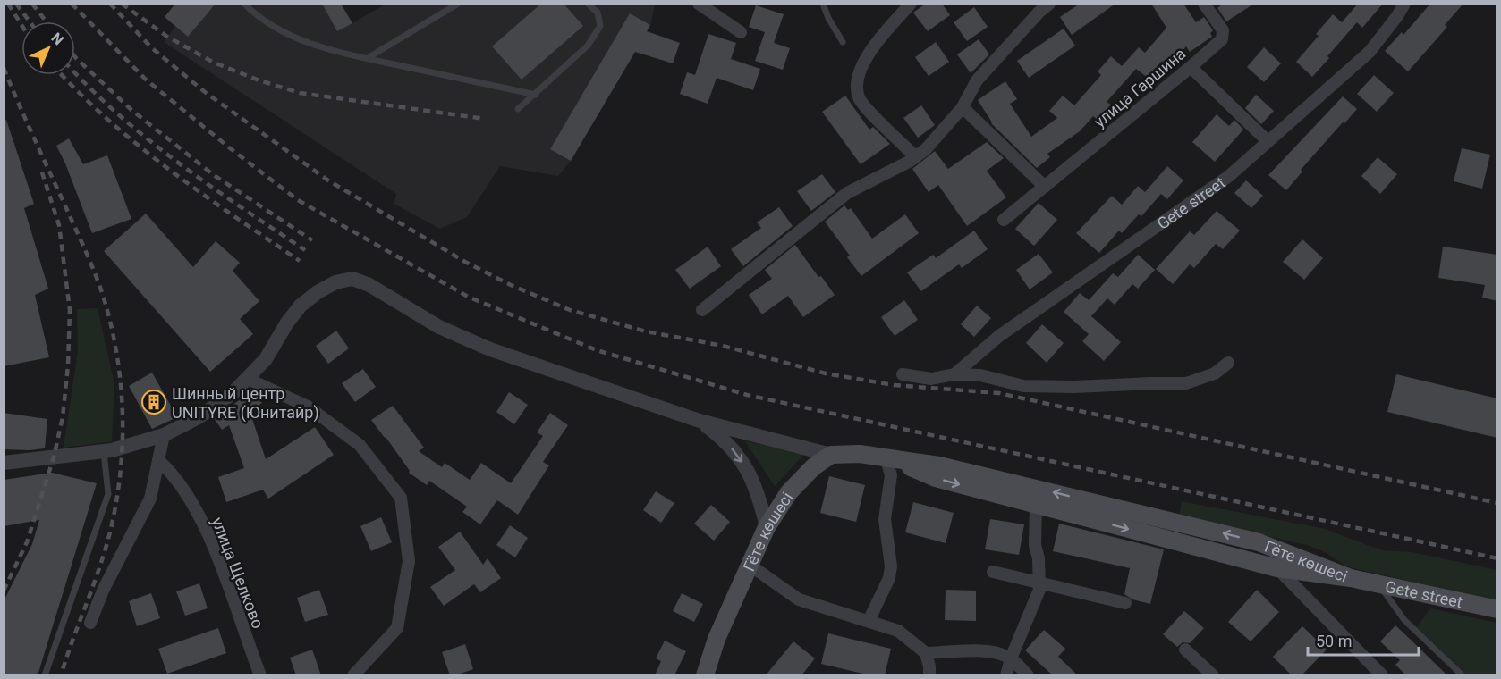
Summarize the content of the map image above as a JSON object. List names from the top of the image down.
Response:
{
  "streets": {
    "main road": ["Gete street", "Гёте көшесі"],
    "street": ["улица Гаршина", "улица Щелково"]
  },
  "crossings": [
    ["Gete street", "Гёте көшесі"]
  ],
  "places": {
    "building": ["Шинный центр UNITYRE (Юнитайр)"]
  },
  "scale_bar": "50 m",
  "north": "top right"
}
